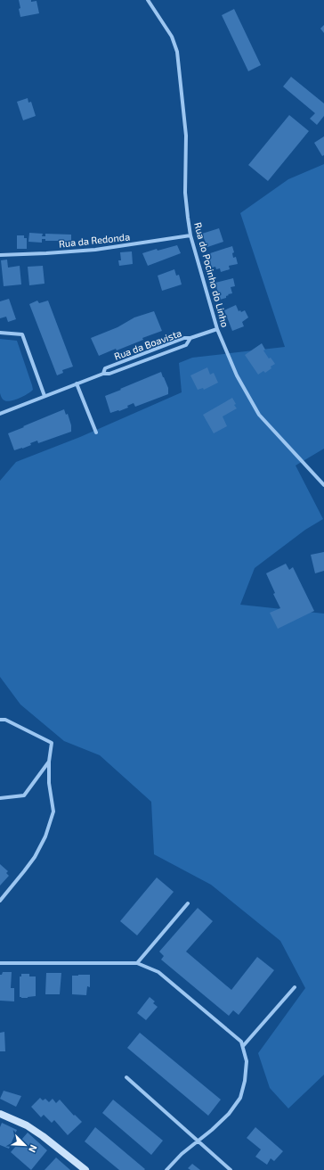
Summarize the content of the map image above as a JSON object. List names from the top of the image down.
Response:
{
  "streets": {
    "street": ["Rua da Redonda", "Rua do Pocinho do Linho", "Rua da Boavista"]
  },
  "crossings": [
    ["Rua da Redonda", "Rua do Pocinho do Linho"]
  ],
  "north": "bottom right"
}
